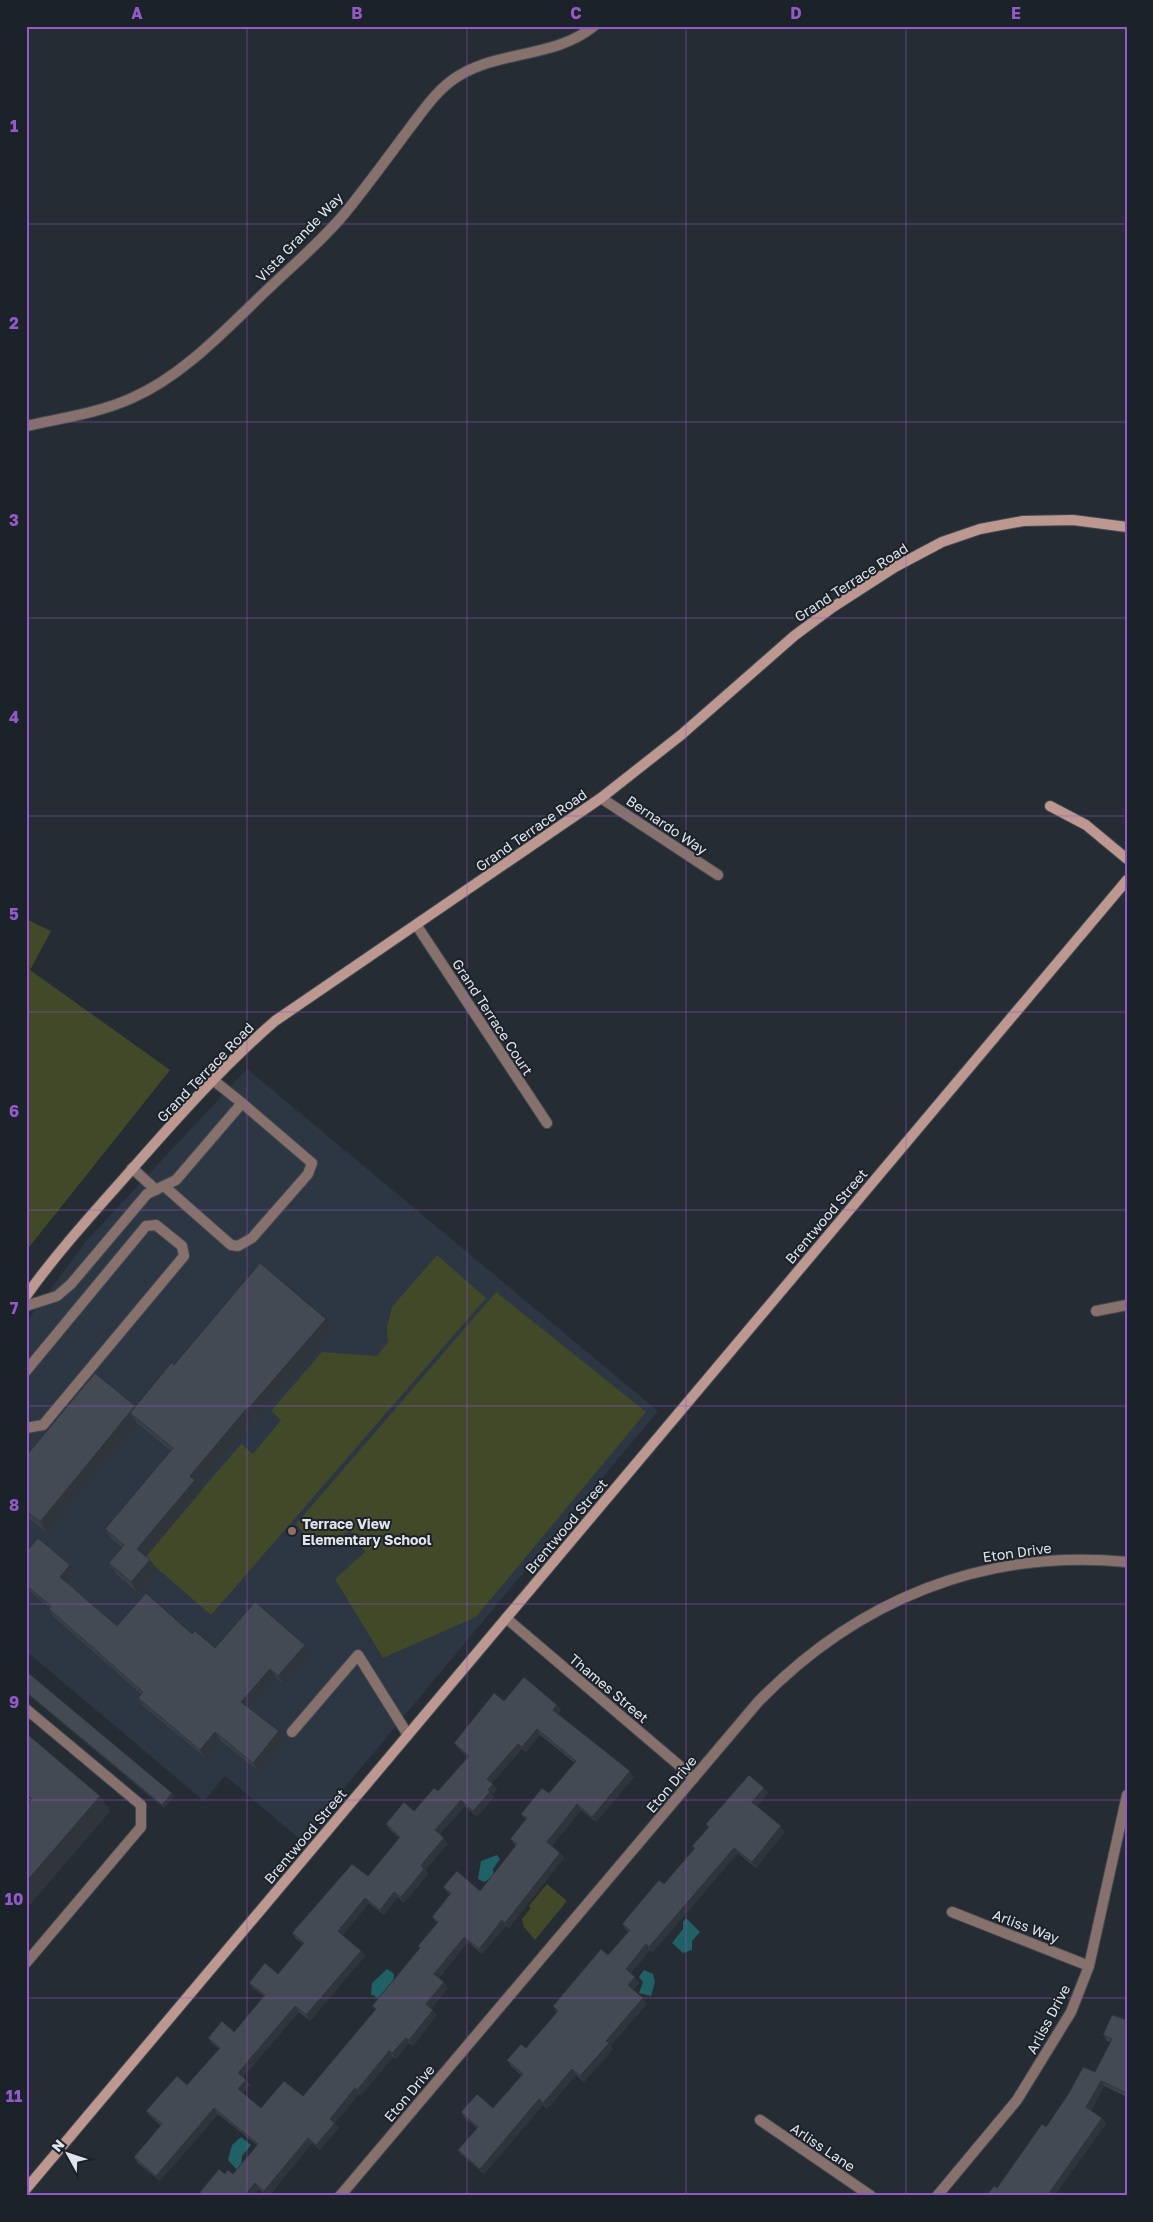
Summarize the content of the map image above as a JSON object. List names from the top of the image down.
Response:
{
  "streets": {
    "street": [
      "Vista Grande Way",
      "Grand Terrace Road",
      "Bernardo Way",
      "Grand Terrace Court",
      "Brentwood Street",
      "Eton Drive",
      "Thames Street",
      "Arliss Way",
      "Arliss Drive",
      "Arliss Lane"
    ]
  },
  "crossings": [
    ["Grand Terrace Road", "Bernardo Way"],
    ["Grand Terrace Road", "Grand Terrace Court"],
    ["Brentwood Street", "Thames Street"],
    ["Eton Drive", "Thames Street"],
    ["Arliss Way", "Arliss Drive"]
  ],
  "places": ["Terrace View Elementary School"],
  "north": "top left",
  "grid": {
    "columns": [
      "A",
      "B",
      "C",
      "D",
      "E"
    ],
    "rows": [
      "1",
      "2",
      "3",
      "4",
      "5",
      "6",
      "7",
      "8",
      "9",
      "10",
      "11"
    ]
  }
}
